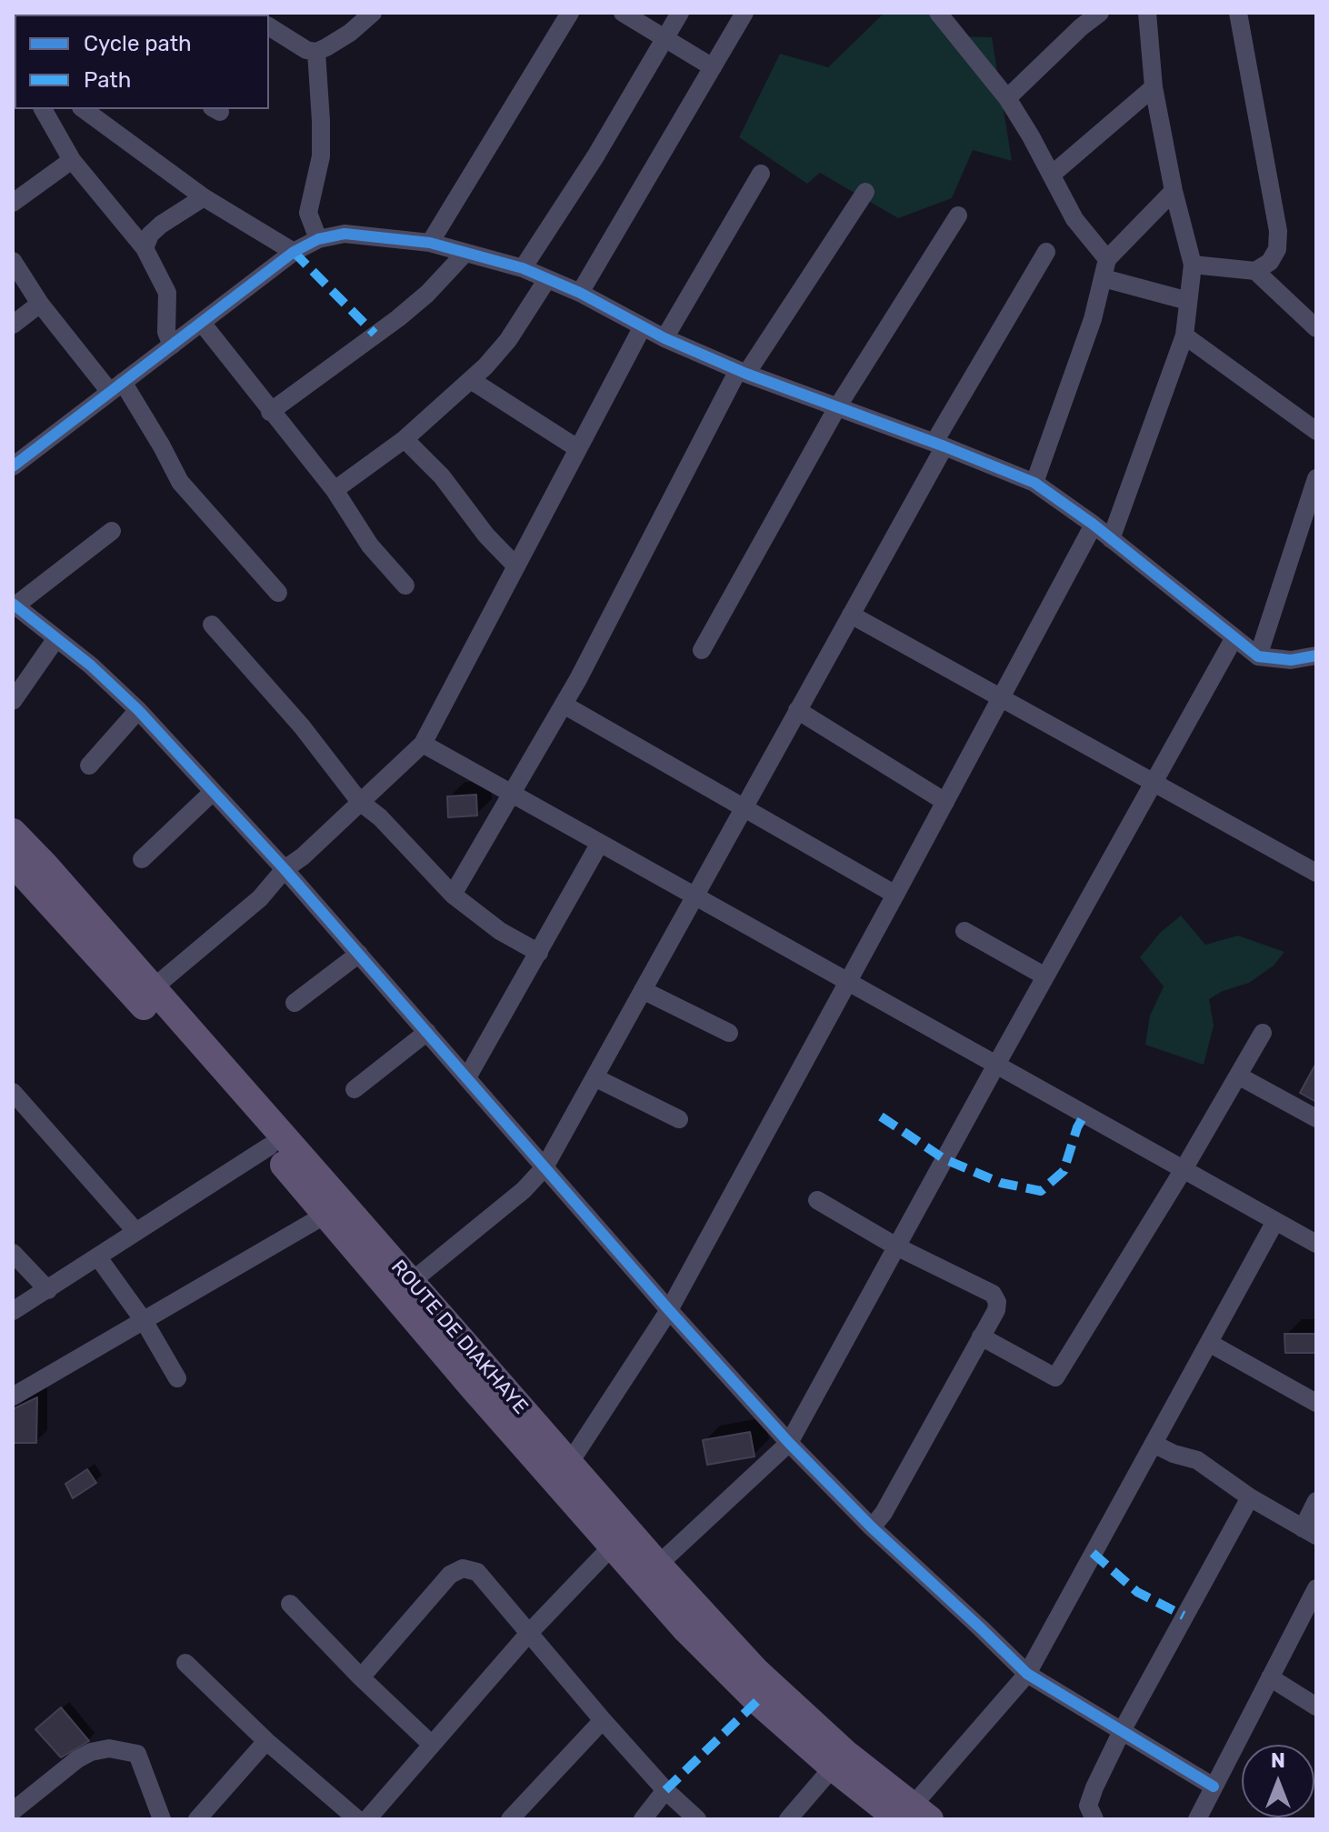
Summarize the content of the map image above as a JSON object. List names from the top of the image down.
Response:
{
  "streets": {
    "main road": ["ROUTE DE DIAKHAYE"]
  },
  "legend": ["Cycle path", "Path"],
  "north": "top"
}
